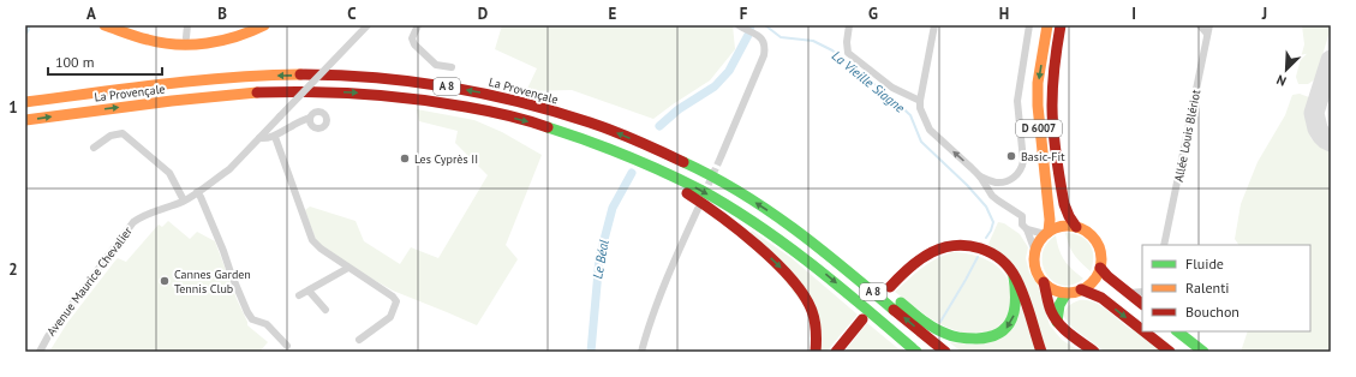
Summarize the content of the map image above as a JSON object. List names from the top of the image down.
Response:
{
  "streets": {
    "main road": ["A 8", "La Provençale", "D 6007"],
    "street": ["Allée Louis Blériot", "Avenue Maurice Chevalier"]
  },
  "water": ["La Vieille Siagne", "Le Béal"],
  "places": ["Basic-Fit", "Les Cyprès II", "Cannes Garden Tennis Club"],
  "legend": ["Fluide", "Ralenti", "Bouchon"],
  "scale_bar": "100 m",
  "north": "bottom left",
  "grid": {
    "columns": [
      "A",
      "B",
      "C",
      "D",
      "E",
      "F",
      "G",
      "H",
      "I",
      "J"
    ],
    "rows": ["1", "2"]
  }
}
